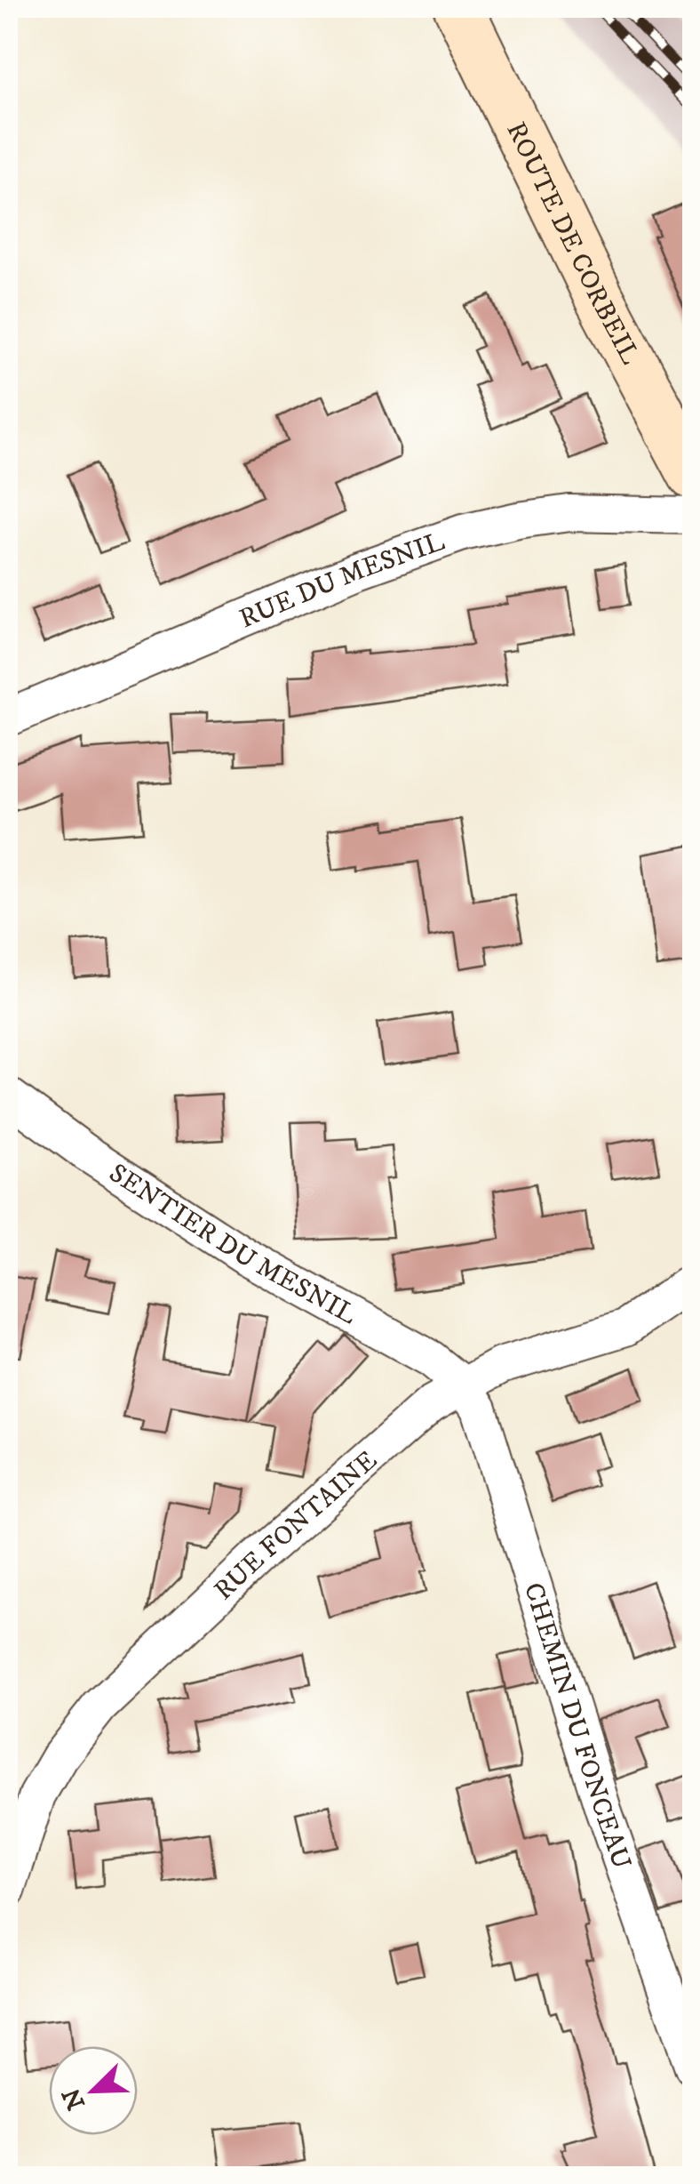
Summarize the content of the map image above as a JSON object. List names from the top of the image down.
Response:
{
  "streets": {
    "main road": ["ROUTE DE CORBEIL"],
    "street": [
      "RUE DU MESNIL",
      "SENTIER DU MESNIL",
      "RUE FONTAINE",
      "CHEMIN DU FONCEAU"
    ]
  },
  "crossings": [
    ["SENTIER DU MESNIL", "RUE FONTAINE"],
    ["SENTIER DU MESNIL", "CHEMIN DU FONCEAU"],
    ["RUE FONTAINE", "CHEMIN DU FONCEAU"]
  ],
  "north": "bottom left"
}
